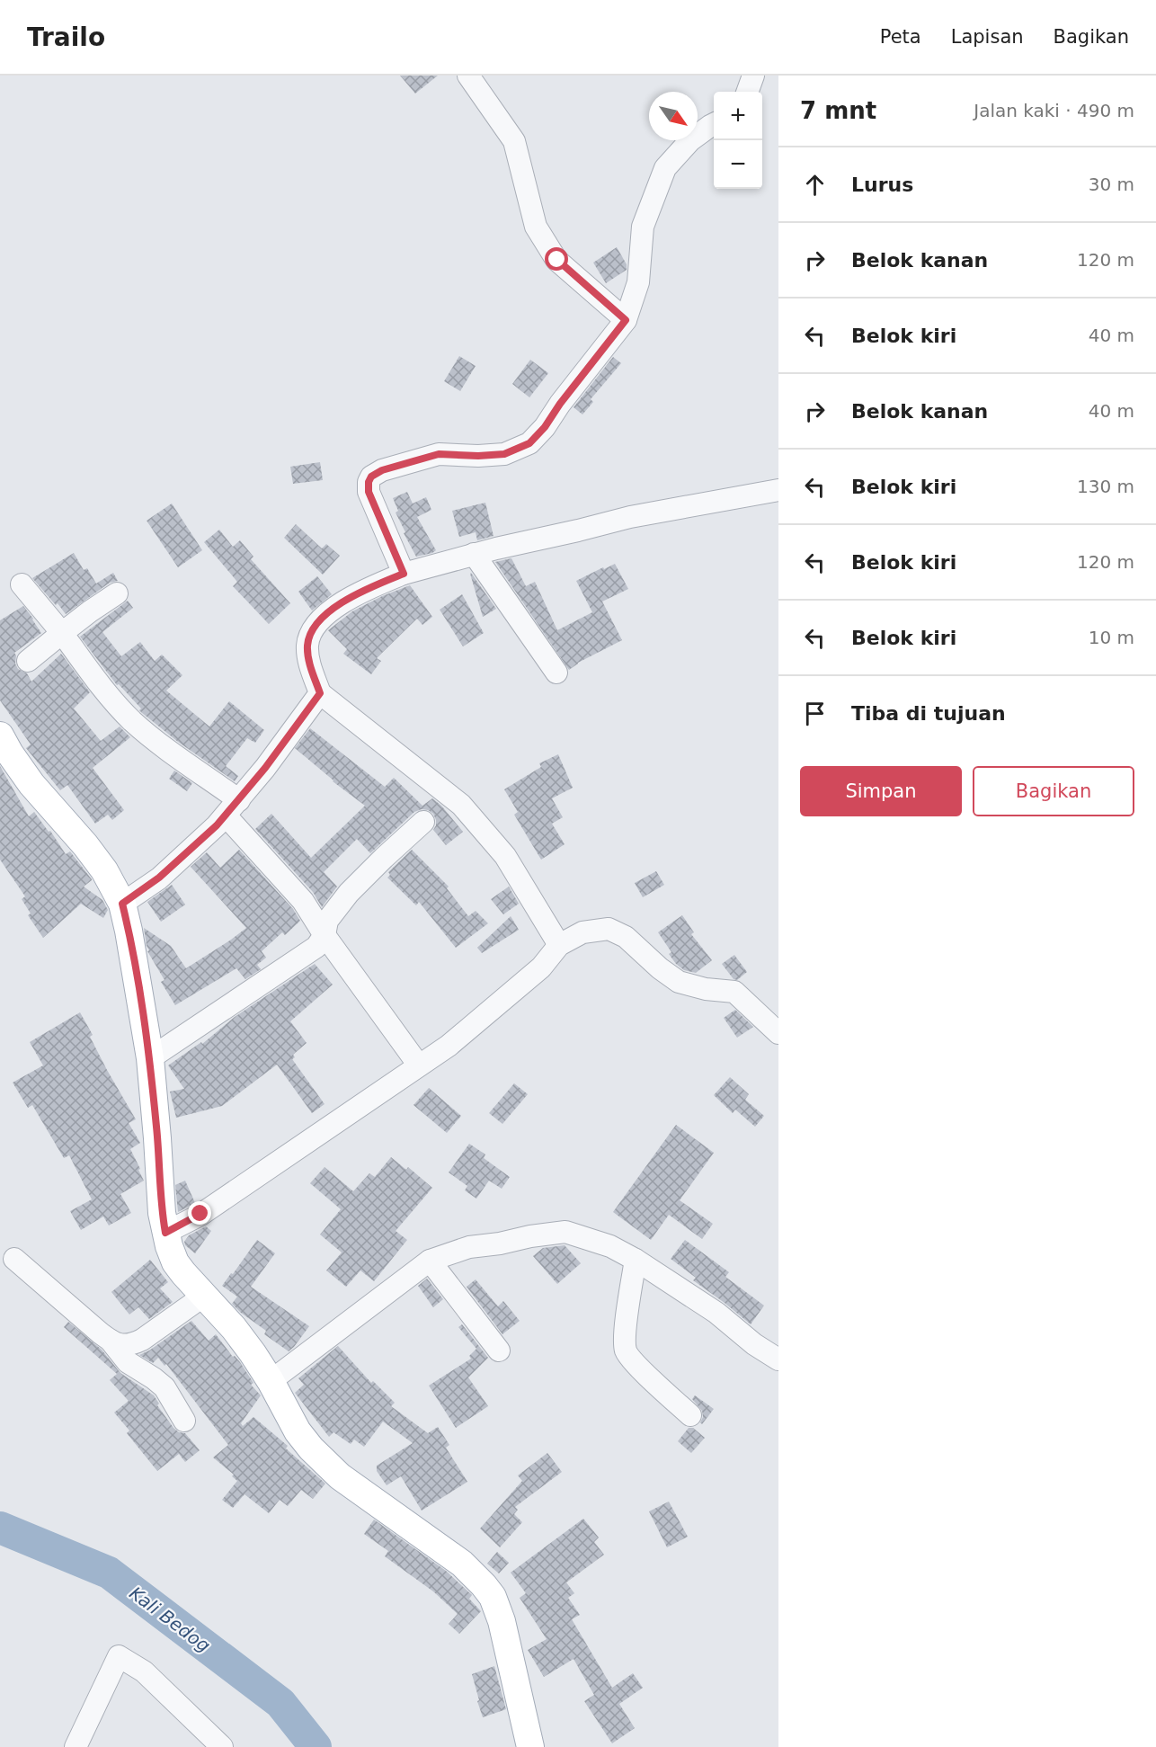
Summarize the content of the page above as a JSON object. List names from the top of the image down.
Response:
{
  "water": ["Kali Bedog"],
  "north": "bottom right",
  "page": {
    "header": "Trailo",
    "nav": ["Peta", "Lapisan", "Bagikan"],
    "heading": ["7 mnt", "Jalan kaki · 490 m"],
    "map_buttons": ["+", "−"],
    "list": [
      ["Lurus", "30 m"],
      ["Belok kanan", "120 m"],
      ["Belok kiri", "40 m"],
      ["Belok kanan", "40 m"],
      ["Belok kiri", "130 m"],
      ["Belok kiri", "120 m"],
      ["Belok kiri", "10 m"],
      "Tiba di tujuan"
    ],
    "buttons": ["Simpan", "Bagikan"]
  }
}
